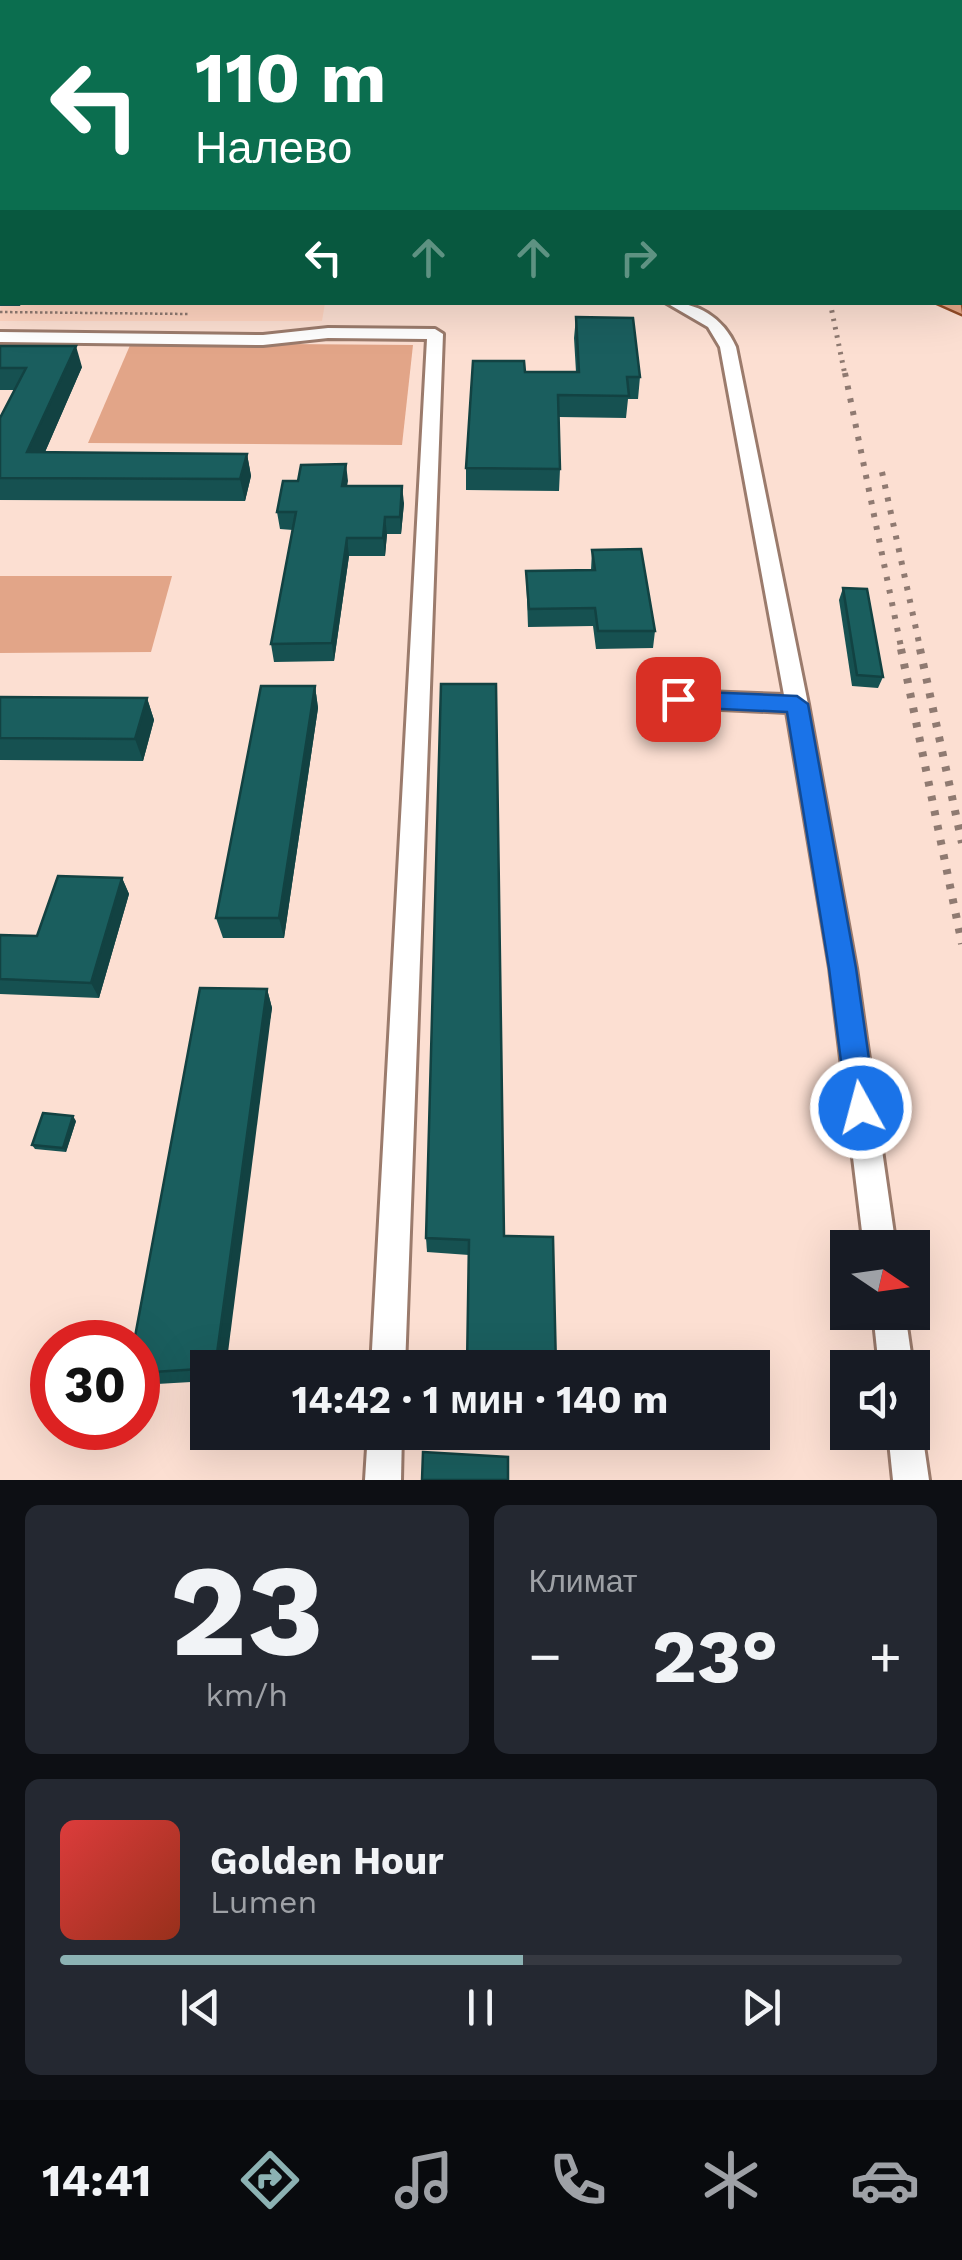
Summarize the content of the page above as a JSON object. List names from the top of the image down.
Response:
{
  "north": "right",
  "page": {
    "turn": ["110 m", "Налево"],
    "limit": "30",
    "trip": "14:42 · 1 мин · 140 m",
    "tile": [
      ["23", "km/h"],
      "Климат"
    ],
    "heat": ["−", "23°", "+"],
    "song": ["Golden Hour", "Lumen"],
    "tabs": "14:41"
  }
}
